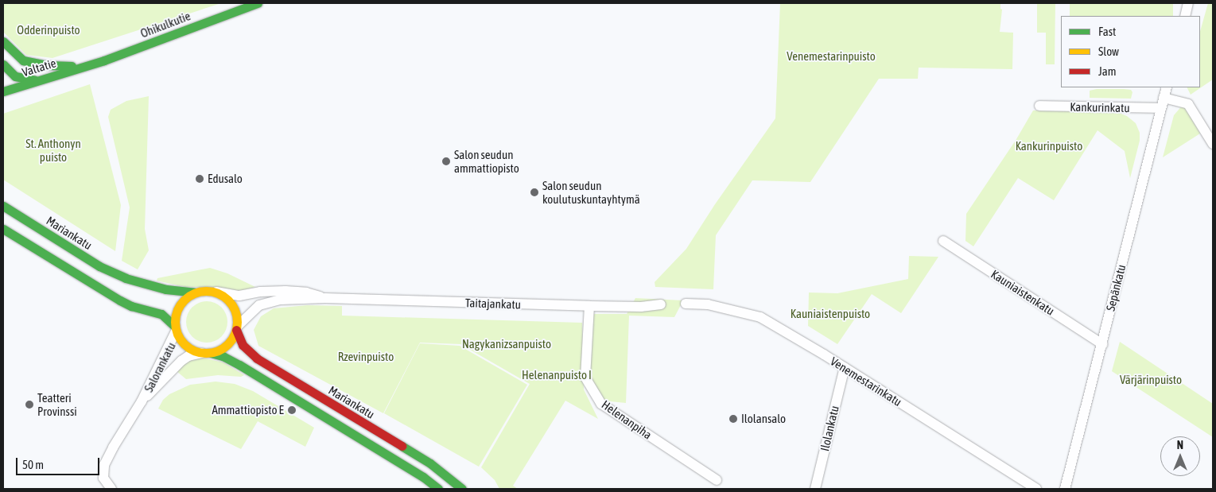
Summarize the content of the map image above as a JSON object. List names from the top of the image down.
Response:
{
  "streets": {
    "main road": ["Ohikulkutie", "Valtatie", "Mariankatu"],
    "street": [
      "Kankurinkatu",
      "Sepänkatu",
      "Kauniaistenkatu",
      "Taitajankatu",
      "Salorankatu",
      "Venemestarinkatu",
      "Helenanpiha",
      "Ilolankatu"
    ]
  },
  "crossings": [
    ["Ohikulkutie", "Valtatie"],
    ["Kankurinkatu", "Sepänkatu"],
    ["Mariankatu", "Taitajankatu"],
    ["Mariankatu", "Salorankatu"],
    ["Sepänkatu", "Kauniaistenkatu"],
    ["Taitajankatu", "Salorankatu"],
    ["Taitajankatu", "Helenanpiha"],
    ["Venemestarinkatu", "Ilolankatu"]
  ],
  "parks": [
    "Odderinpuisto",
    "Venemestarinpuisto",
    "St. Anthonyn puisto",
    "Kankurinpuisto",
    "Kauniaistenpuisto",
    "Nagykanizsanpuisto",
    "Rzevinpuisto",
    "Helenanpuisto I",
    "Värjärinpuisto"
  ],
  "places": [
    "Salon seudun ammattiopisto",
    "Edusalo",
    "Salon seudun koulutuskuntayhtymä",
    "Teatteri Provinssi",
    "Ammattiopisto E",
    "Ilolansalo"
  ],
  "legend": ["Fast", "Slow", "Jam"],
  "scale_bar": "50 m",
  "north": "top"
}
